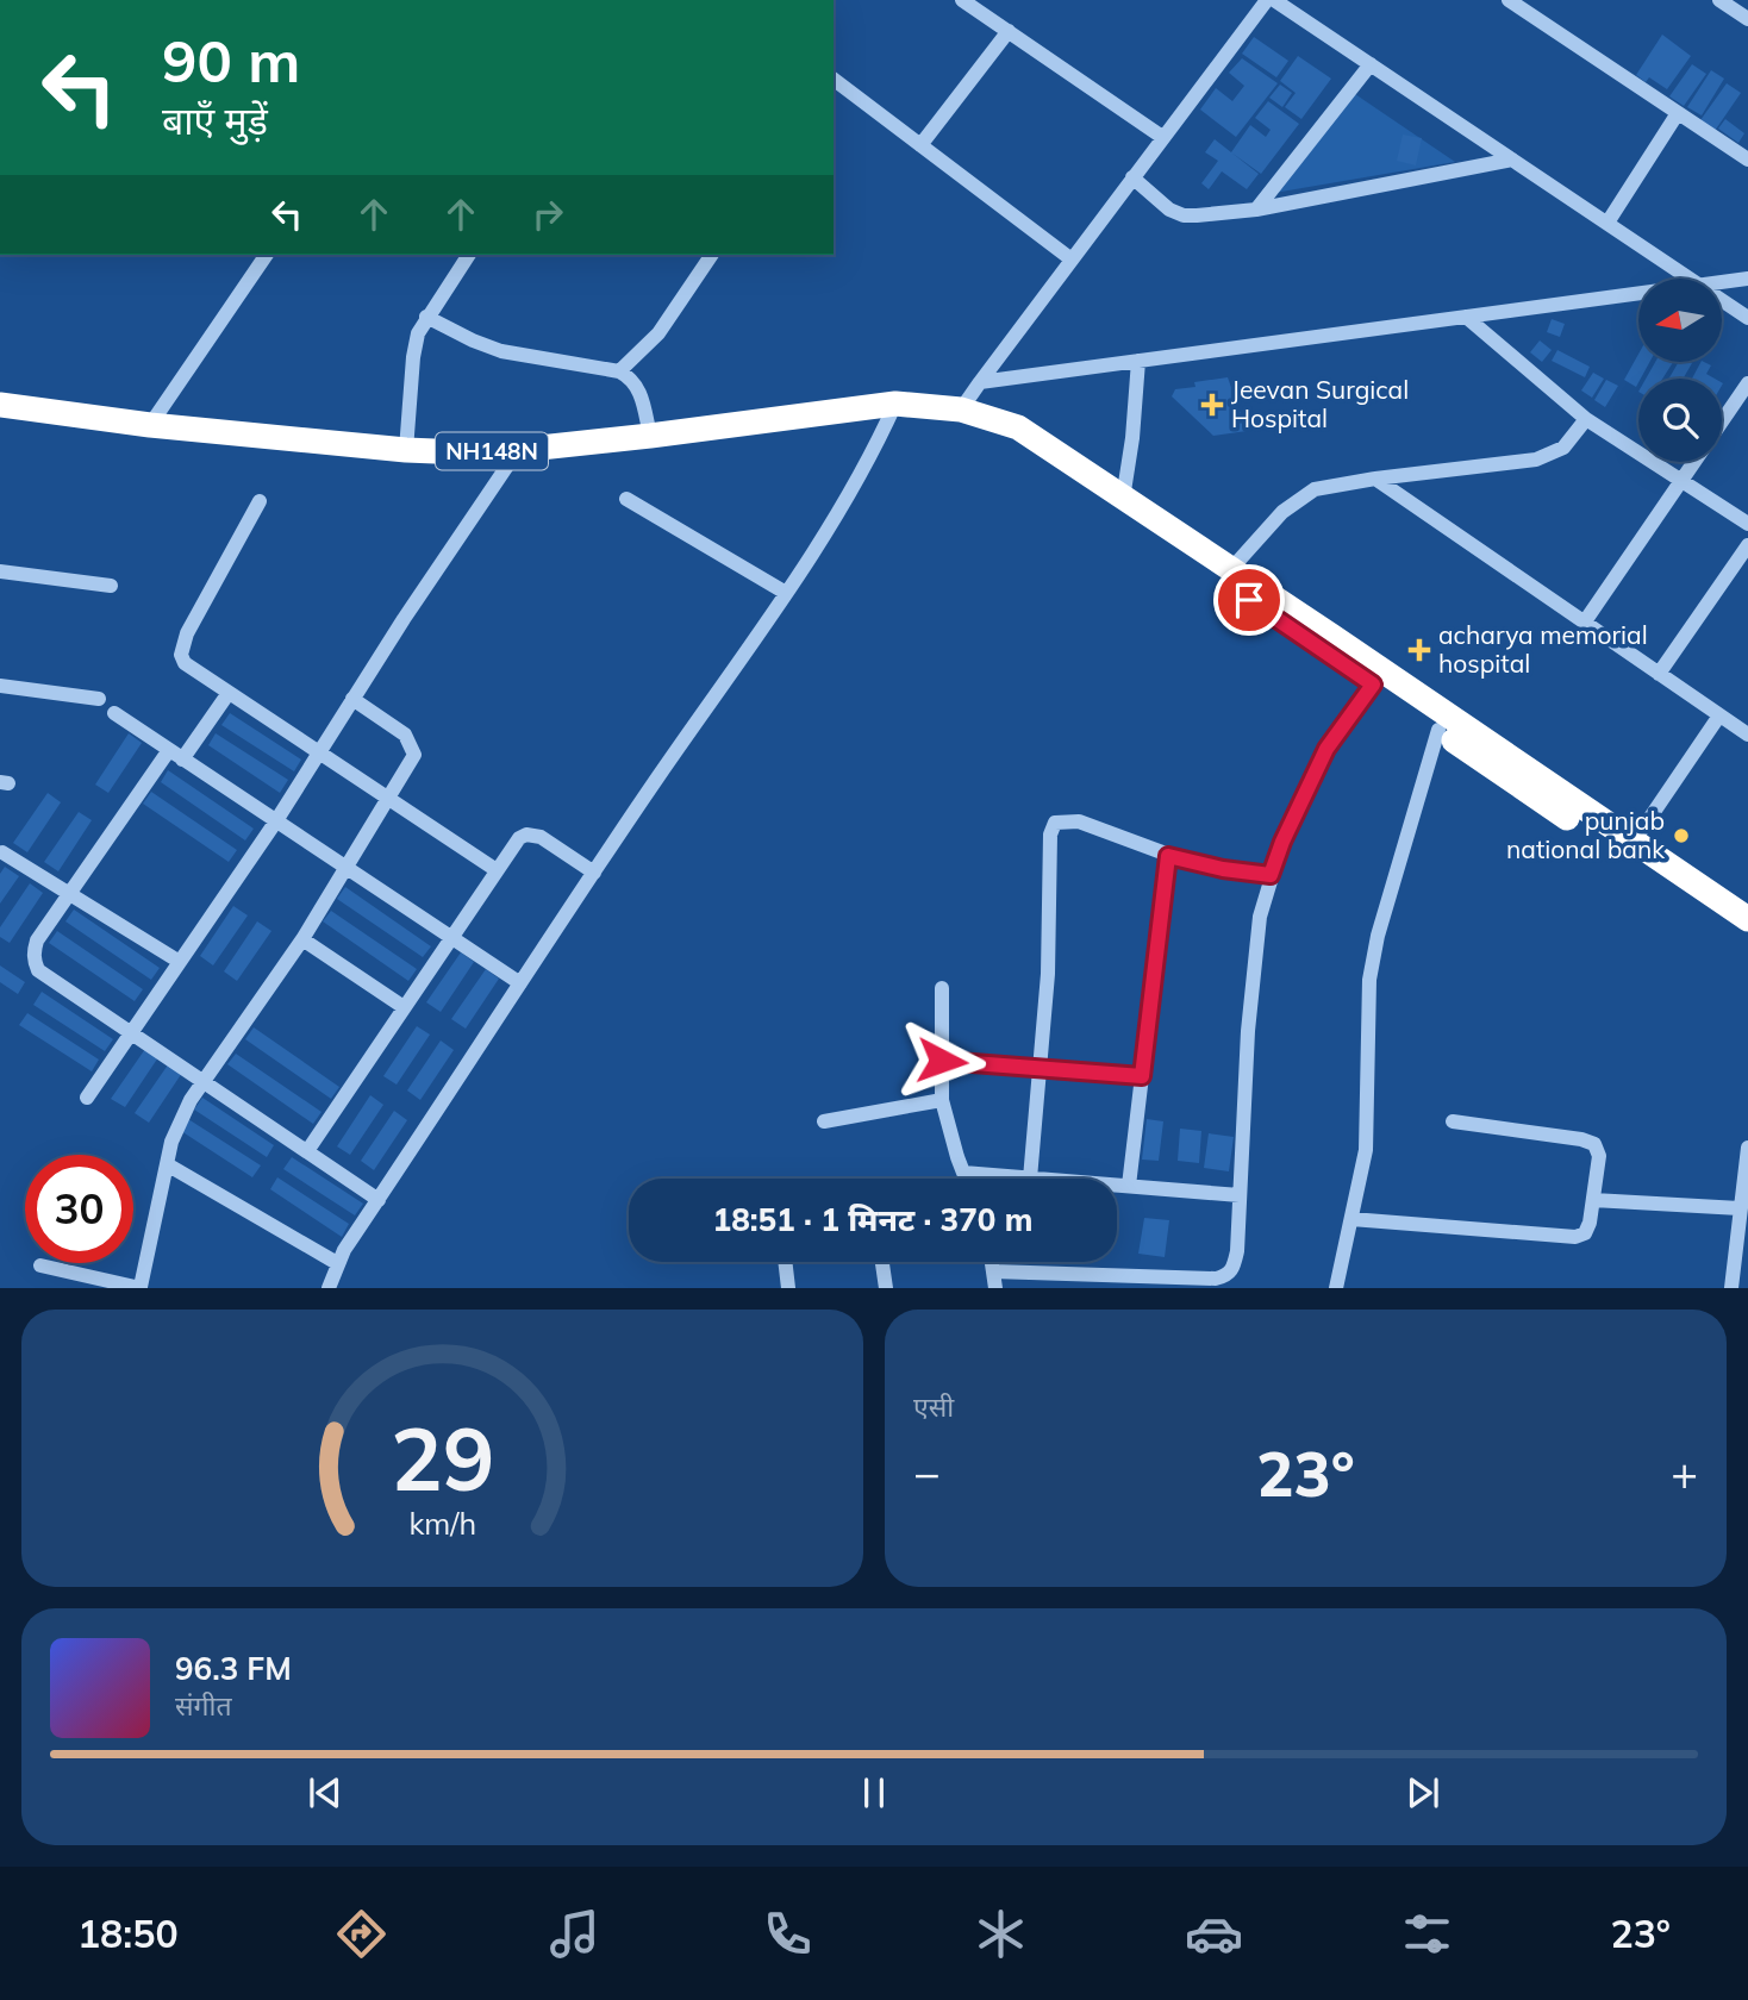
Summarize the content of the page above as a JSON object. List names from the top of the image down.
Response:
{
  "streets": {
    "highway": ["NH148N"]
  },
  "places": {
    "health": ["Jeevan Surgical Hospital", "acharya memorial hospital"],
    "other": ["punjab national bank"]
  },
  "north": "left",
  "page": {
    "turn": ["90 m", "बाएँ मुड़ें"],
    "limit": "30",
    "trip": "18:51 · 1 मिनट · 370 m",
    "tile": "एसी",
    "heat": ["−", "23°", "+"],
    "song": ["96.3 FM", "संगीत"],
    "tabs": ["18:50", "23°"],
    "gauge": ["29", "km/h"]
  }
}
